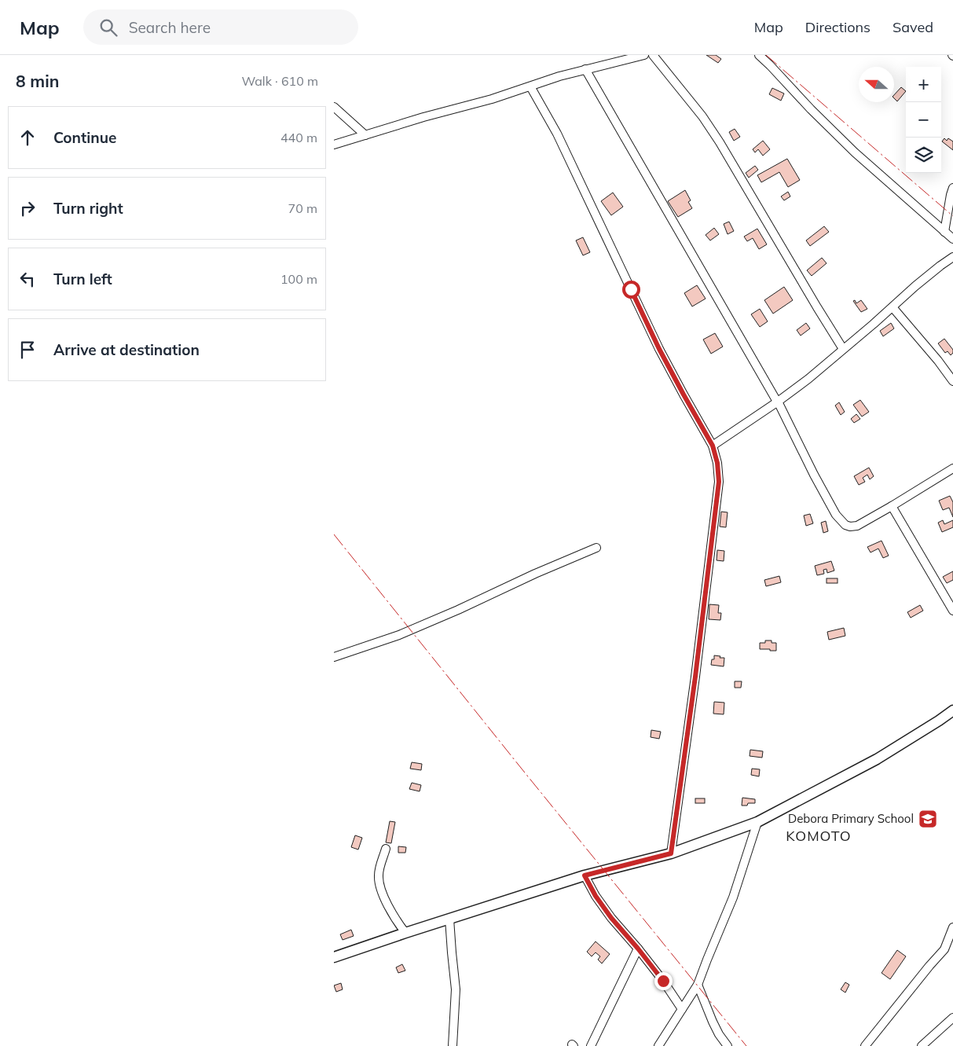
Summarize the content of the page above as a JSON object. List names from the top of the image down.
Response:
{
  "districts": ["KOMOTO"],
  "places": {
    "school or university": ["Debora Primary School"]
  },
  "north": "left",
  "page": {
    "header": "Map",
    "search": "Search here",
    "nav": ["Map", "Directions", "Saved"],
    "heading": ["8 min", "Walk · 610 m"],
    "map_buttons": ["+", "−"],
    "list": [
      ["Continue", "440 m"],
      ["Turn right", "70 m"],
      ["Turn left", "100 m"],
      "Arrive at destination"
    ]
  }
}
